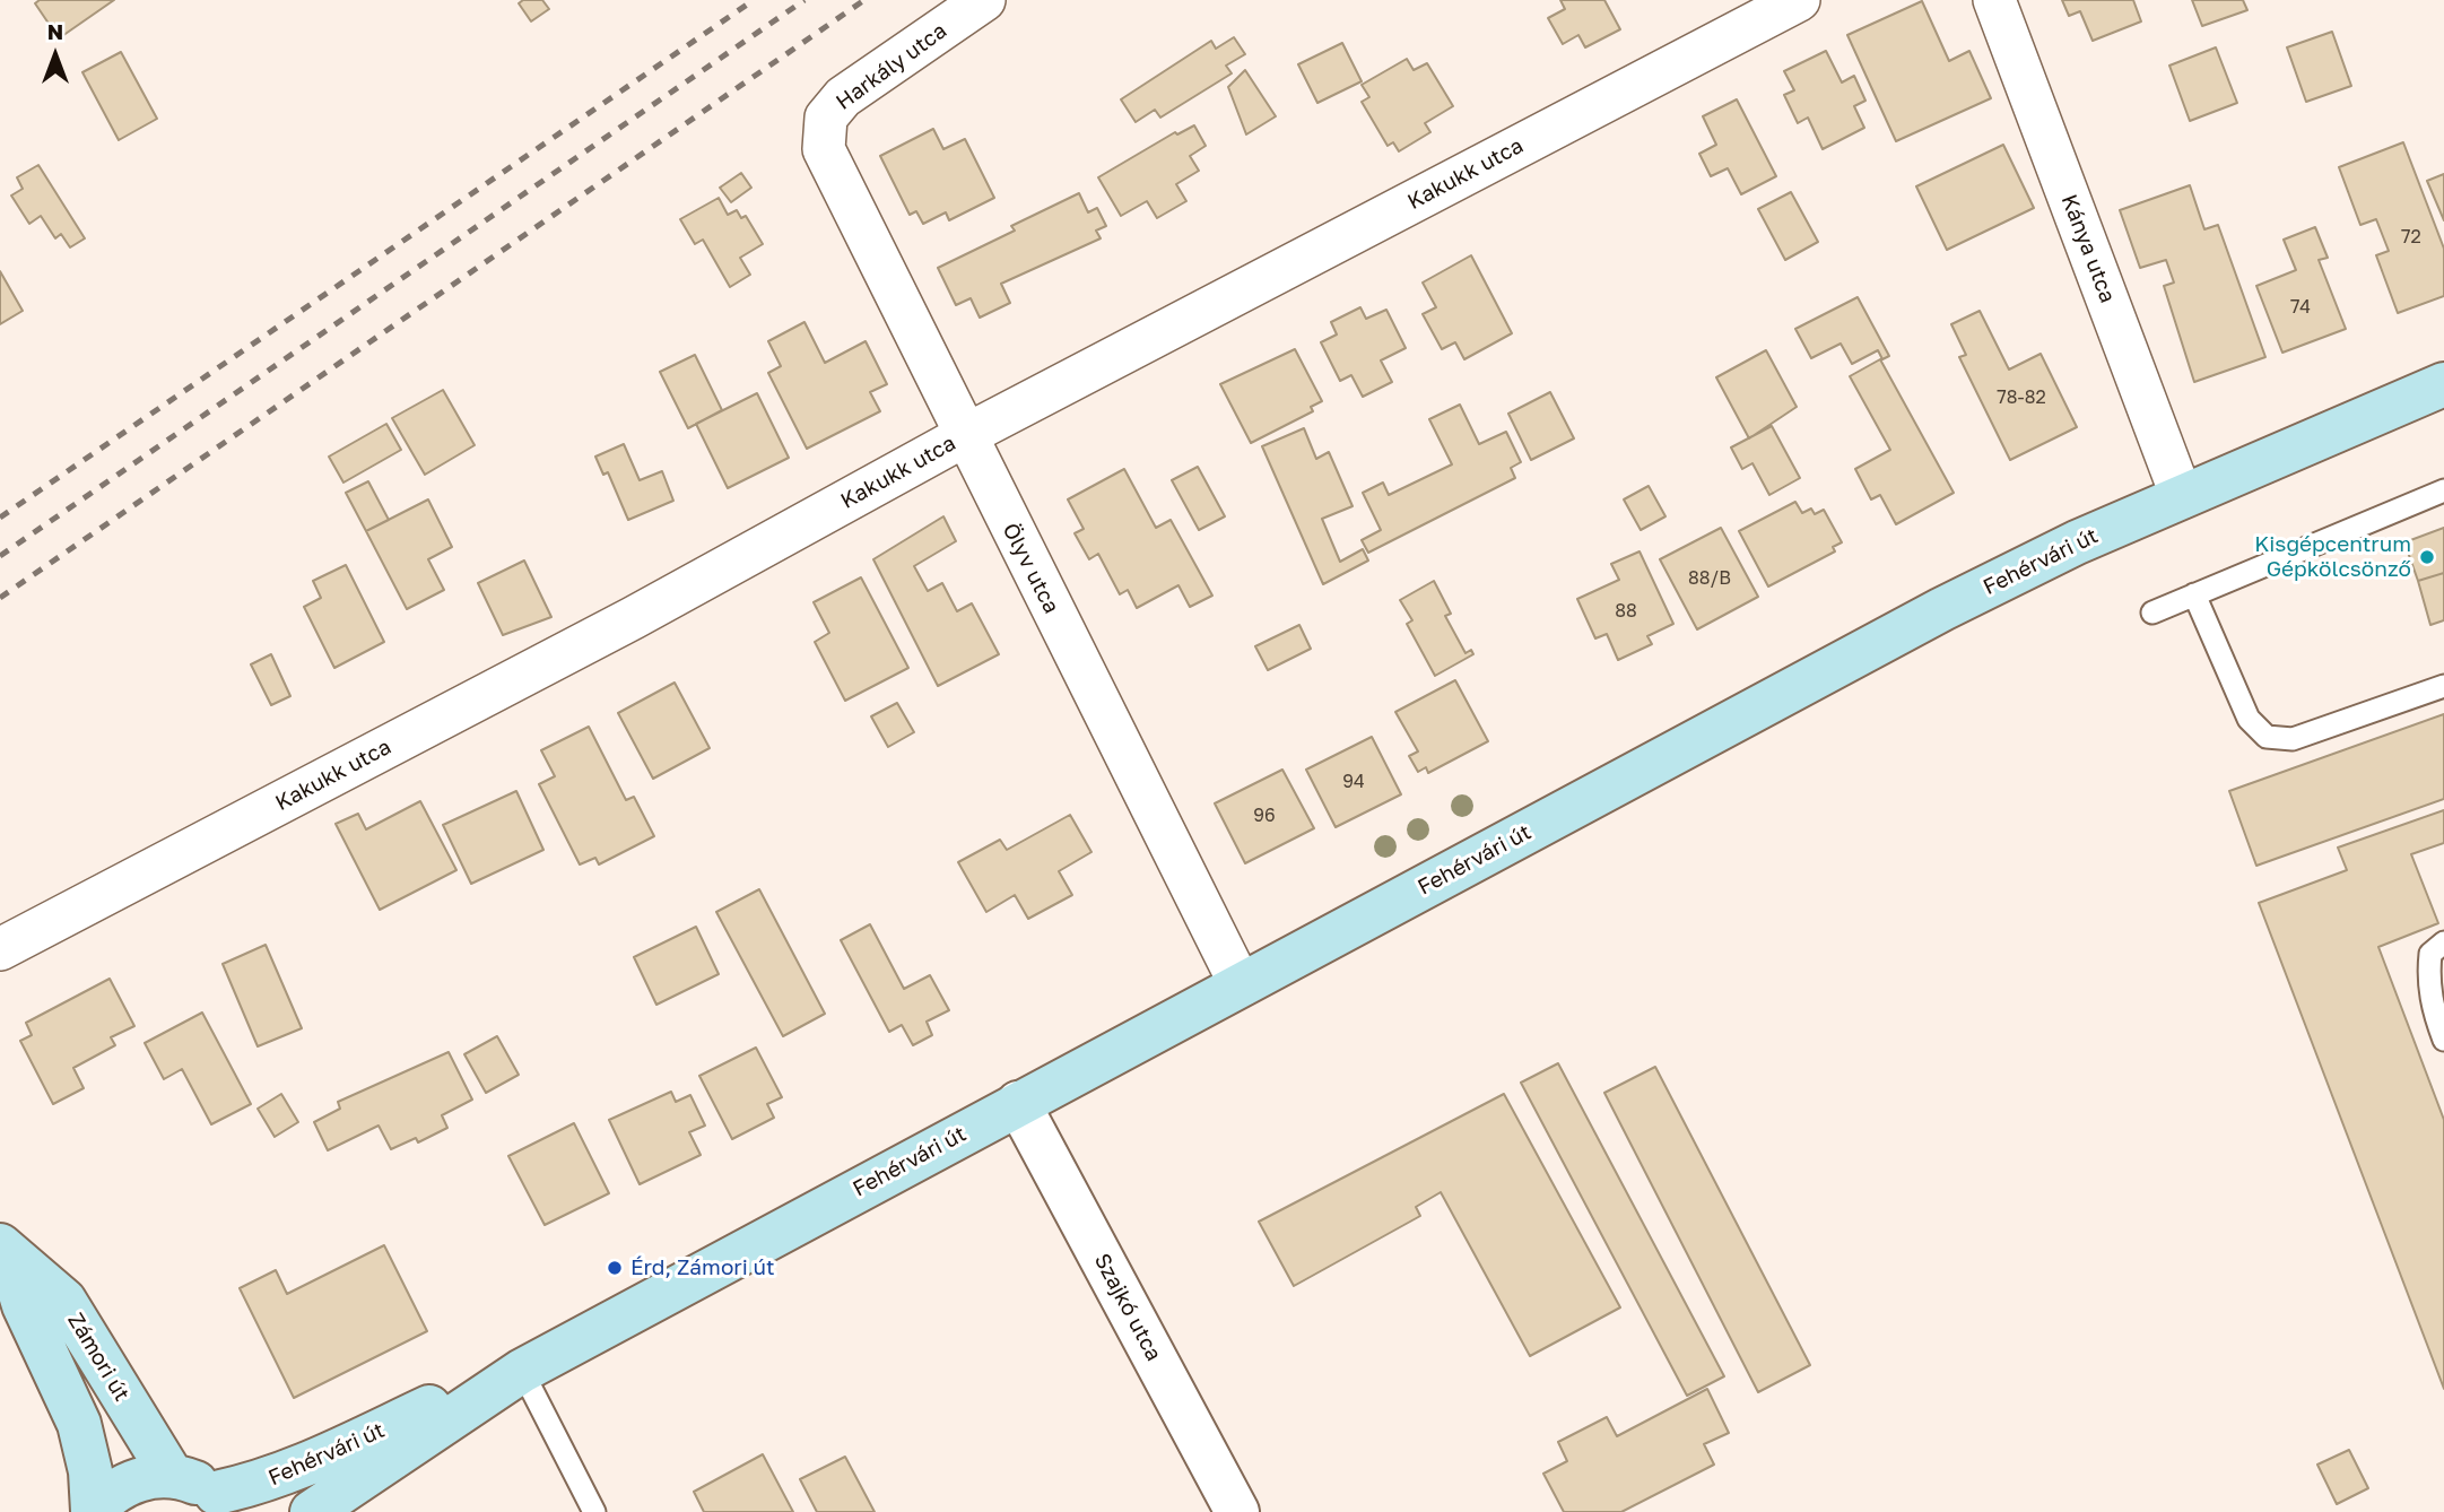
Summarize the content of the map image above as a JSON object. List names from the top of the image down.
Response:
{
  "streets": {
    "main road": ["Fehérvári út", "Zámori út"],
    "street": [
      "Harkály utca",
      "Kakukk utca",
      "Kánya utca",
      "Ölyv utca",
      "Szajkó utca"
    ]
  },
  "crossings": [
    ["Harkály utca", "Ölyv utca"],
    ["Kakukk utca", "Ölyv utca"],
    ["Kánya utca", "Fehérvári út"],
    ["Fehérvári út", "Ölyv utca"],
    ["Fehérvári út", "Szajkó utca"]
  ],
  "places": ["Kisgépcentrum Gépkölcsönző", "Érd, Zámori út"],
  "house_numbers": [
    "72",
    "74",
    "78-82",
    "88/B",
    "88",
    "94",
    "96"
  ],
  "north": "top"
}
